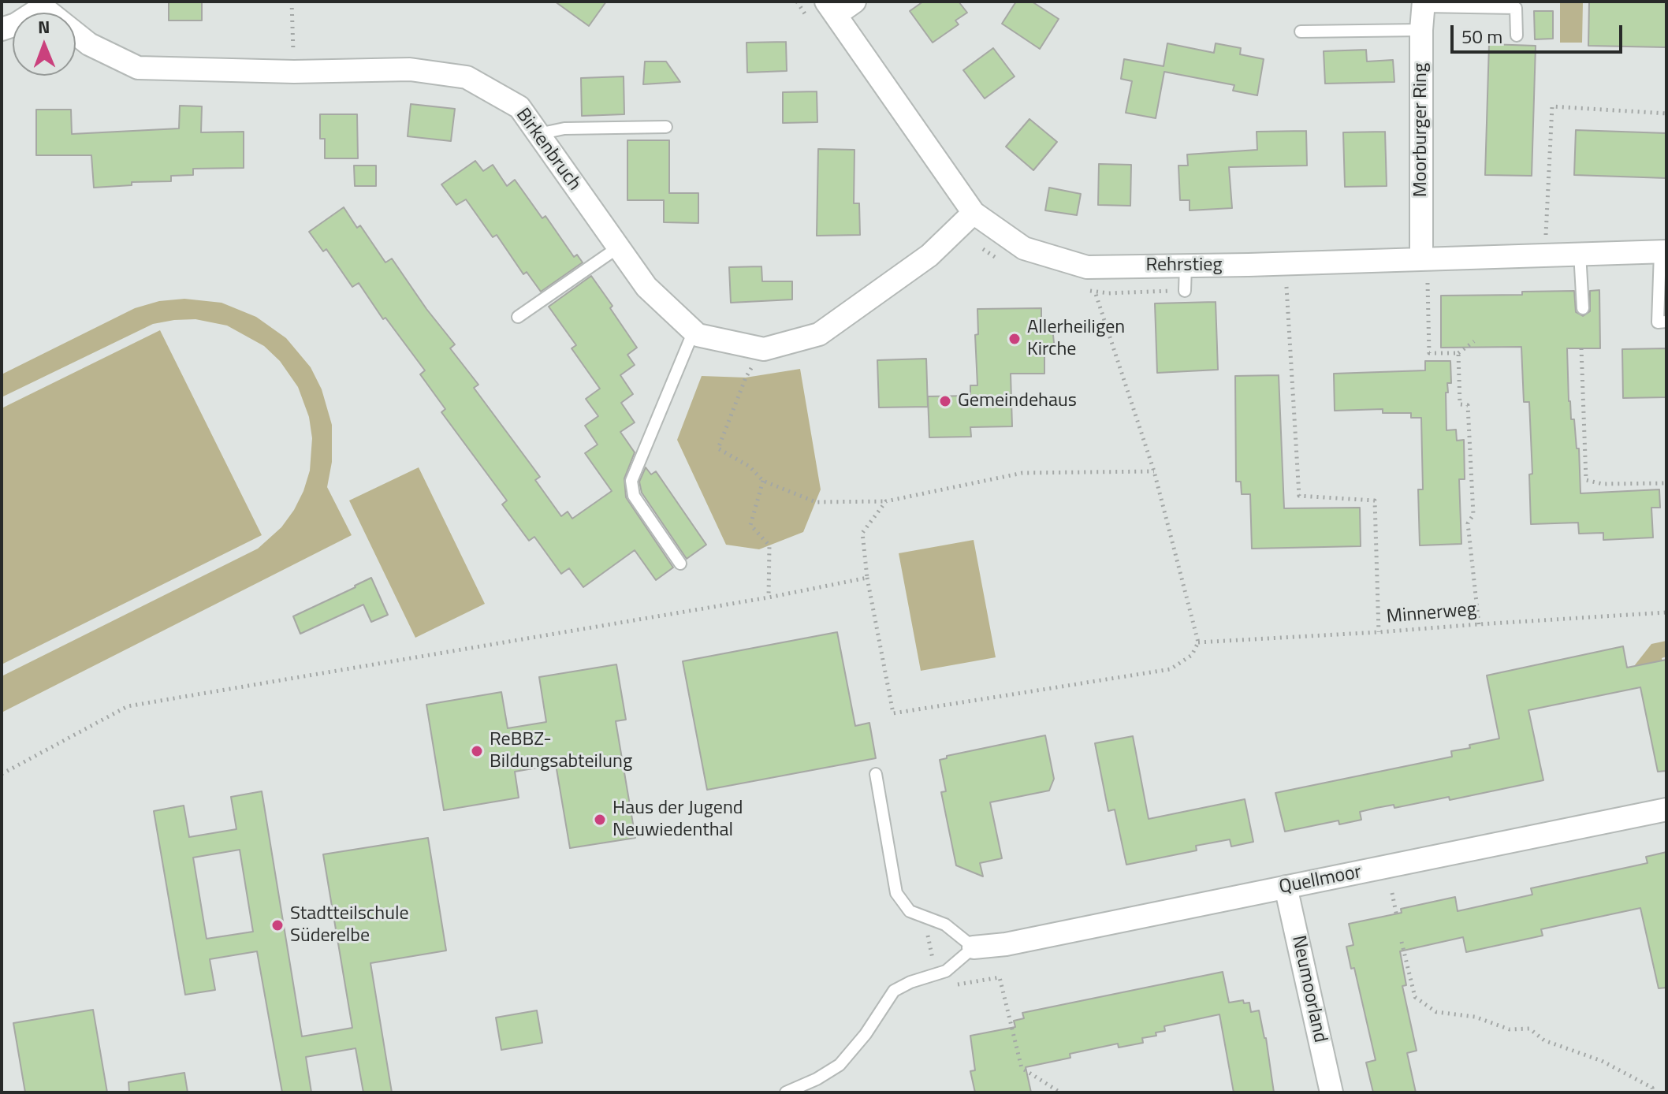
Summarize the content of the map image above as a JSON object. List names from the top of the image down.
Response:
{
  "streets": {
    "street": [
      "Moorburger Ring",
      "Birkenbruch",
      "Rehrstieg",
      "Quellmoor",
      "Neumoorland"
    ],
    "path": ["Minnerweg"]
  },
  "crossings": [
    ["Moorburger Ring", "Rehrstieg"],
    ["Birkenbruch", "Rehrstieg"],
    ["Quellmoor", "Neumoorland"]
  ],
  "places": [
    "Allerheiligen Kirche",
    "Gemeindehaus",
    "ReBBZ- Bildungsabteilung",
    "Haus der Jugend Neuwiedenthal",
    "Stadtteilschule Süderelbe"
  ],
  "scale_bar": "50 m",
  "north": "top"
}
